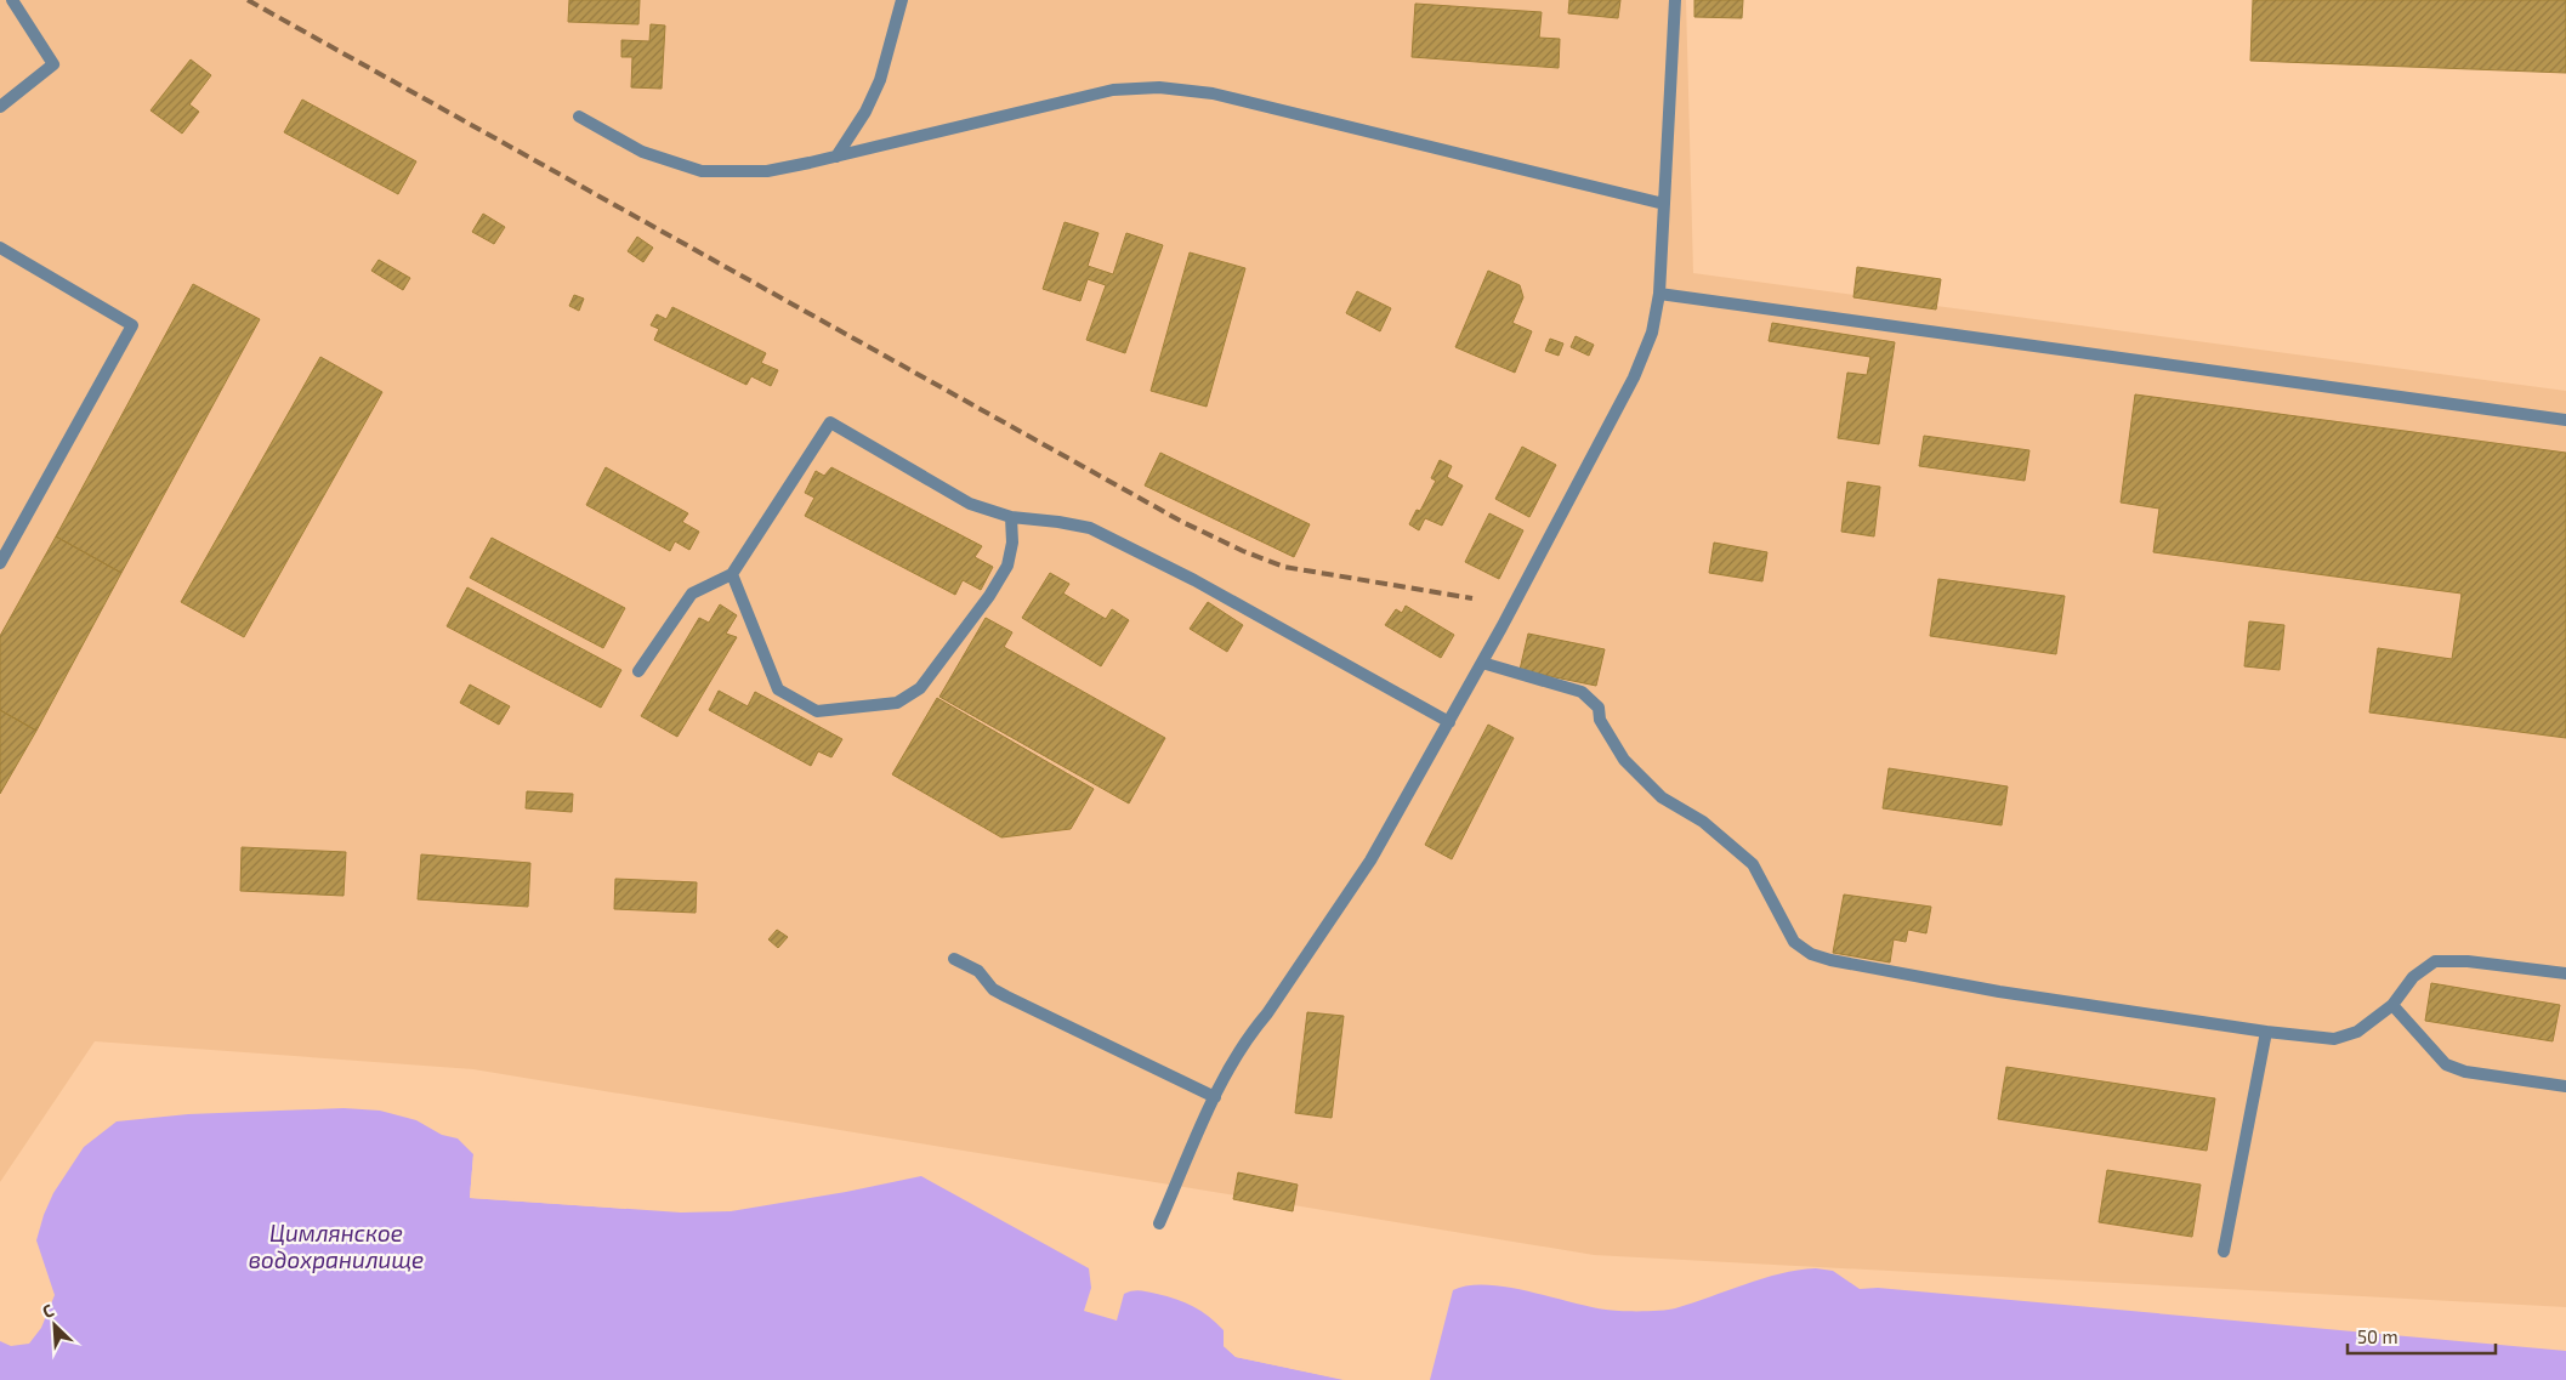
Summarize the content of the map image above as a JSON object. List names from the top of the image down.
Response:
{
  "water": ["Цимлянское водохранилище"],
  "scale_bar": "50 m",
  "north": "top left"
}
